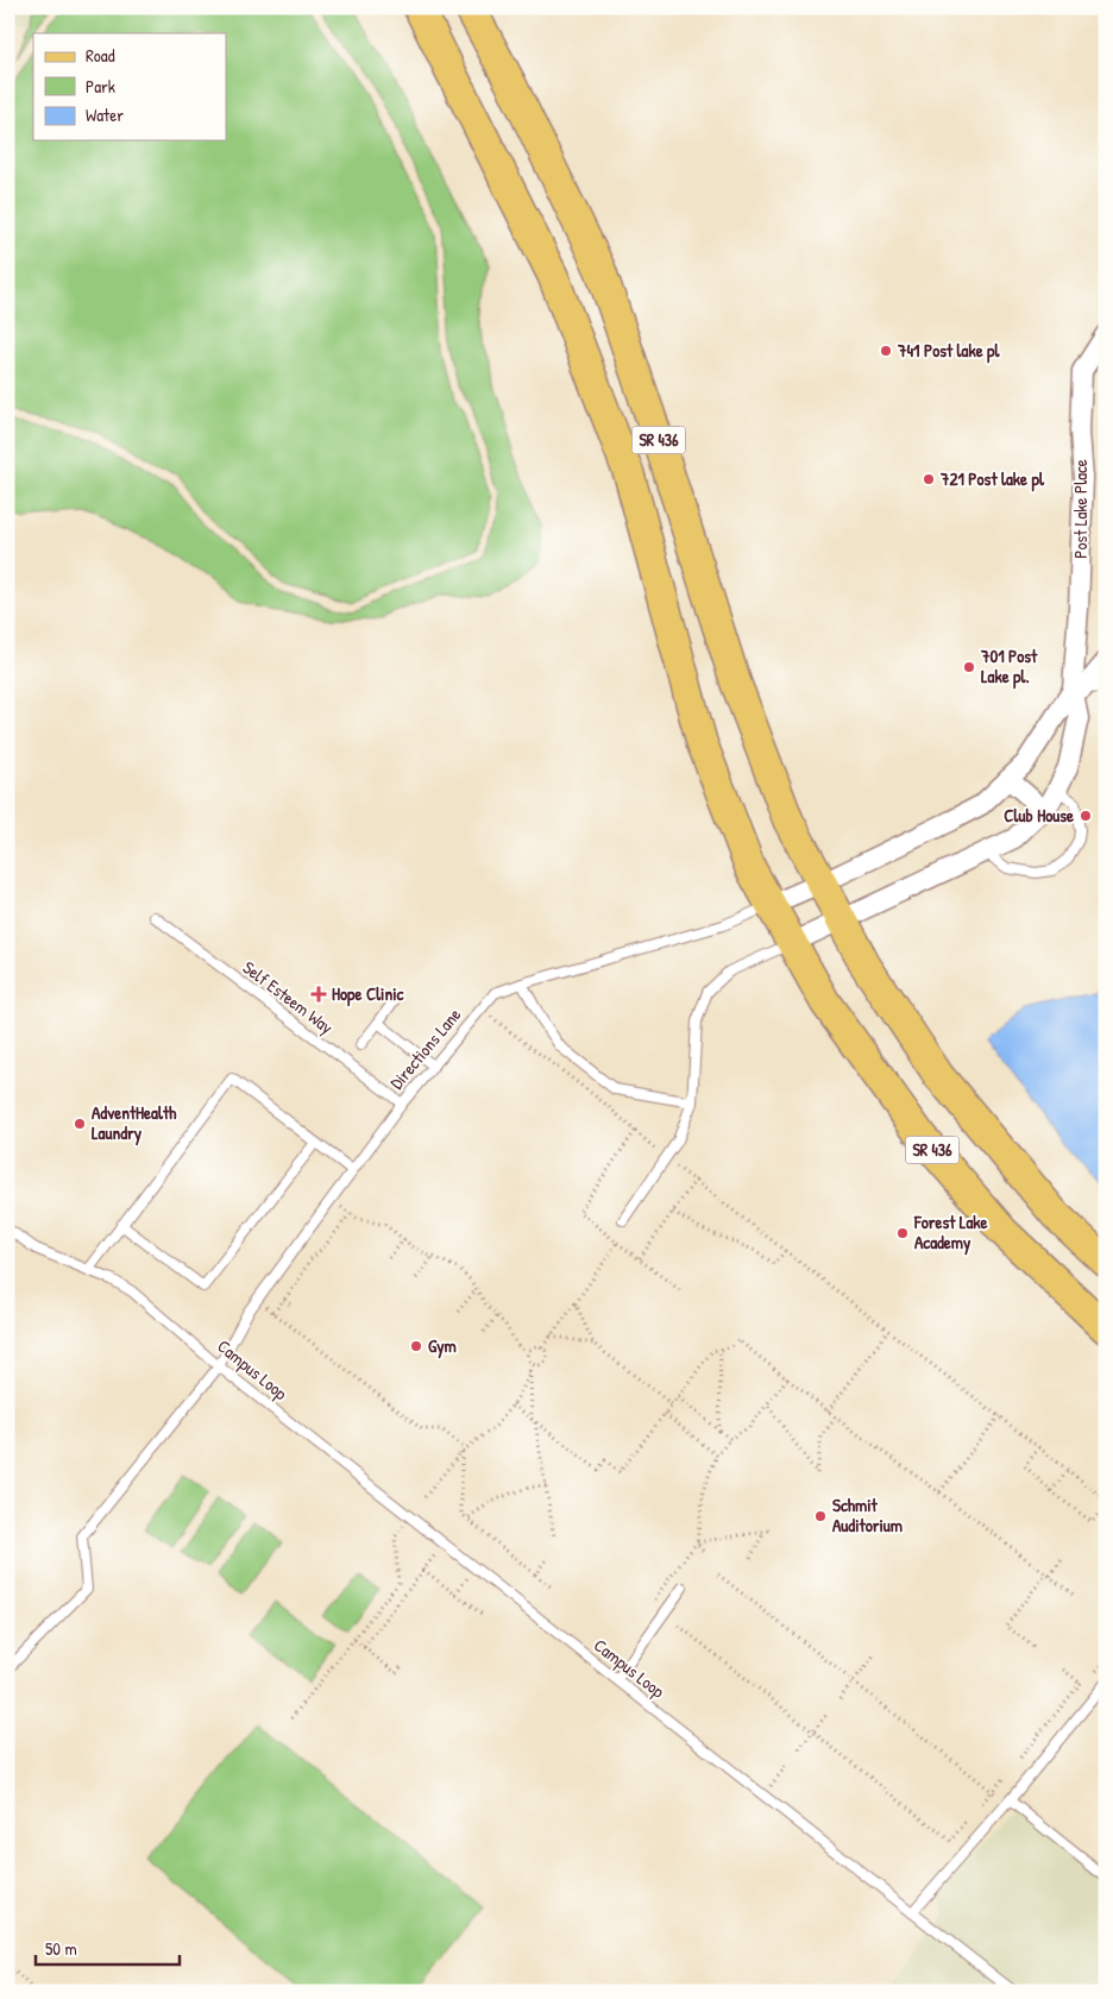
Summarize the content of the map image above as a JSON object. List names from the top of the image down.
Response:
{
  "streets": {
    "main road": ["SR 436"],
    "street": ["Post Lake Place"],
    "lane": ["Self Esteem Way", "Directions Lane", "Campus Loop"]
  },
  "crossings": [
    ["SR 436", "Post Lake Place"],
    ["SR 436", "Directions Lane"],
    ["Post Lake Place", "Directions Lane"],
    ["Self Esteem Way", "Directions Lane"],
    ["Directions Lane", "Campus Loop"]
  ],
  "places": {
    "other": [
      "741 Post lake pl",
      "721 Post lake pl",
      "701 Post Lake pl.",
      "Club House",
      "AdventHealth Laundry",
      "Forest Lake Academy",
      "Gym",
      "Schmit Auditorium"
    ],
    "health": ["Hope Clinic"]
  },
  "legend": ["Road", "Park", "Water"],
  "scale_bar": "50 m"
}
